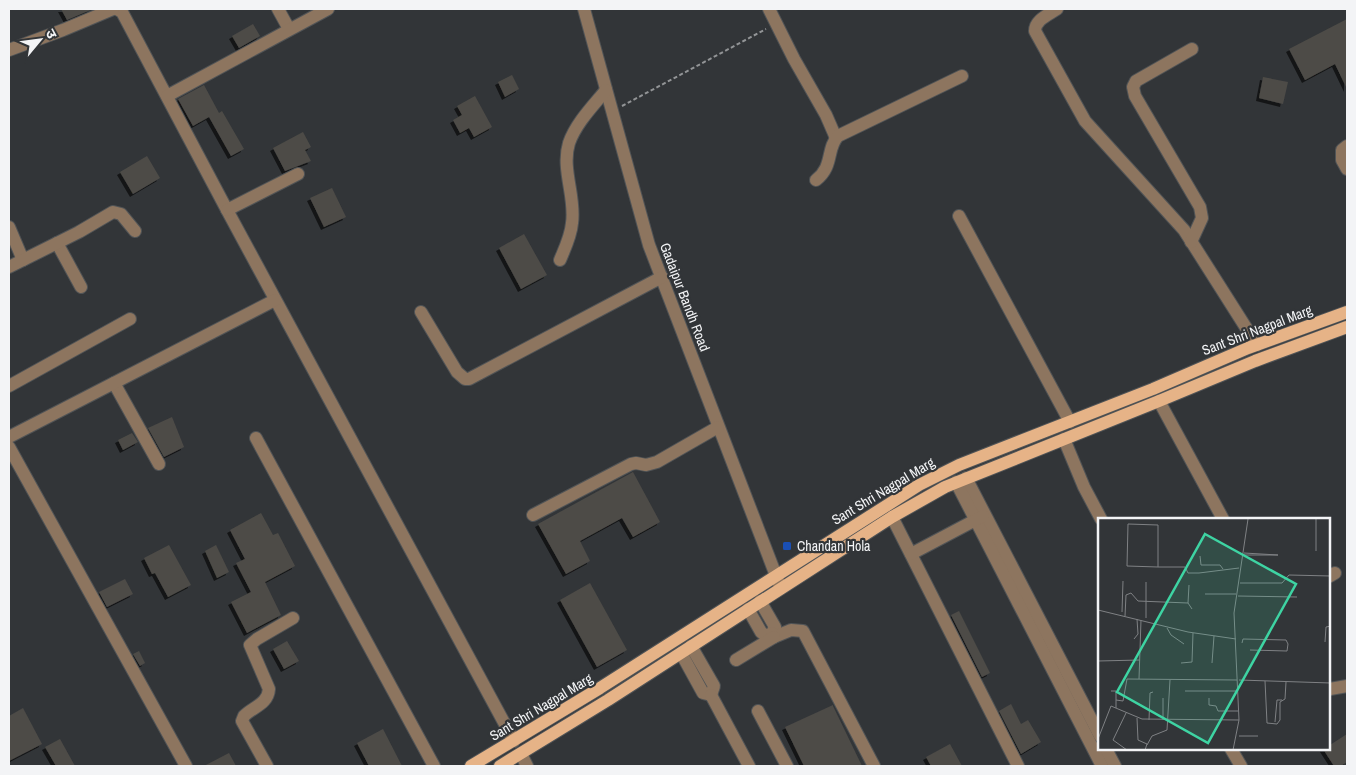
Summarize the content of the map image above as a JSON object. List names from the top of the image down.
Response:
{
  "streets": {
    "main road": ["Sant Shri Nagpal Marg"],
    "street": ["Gadaipur Bandh Road"]
  },
  "crossings": [
    ["Gadaipur Bandh Road", "Sant Shri Nagpal Marg"]
  ],
  "places": {
    "transit": ["Chandan Hola"]
  },
  "north": "top right"
}
